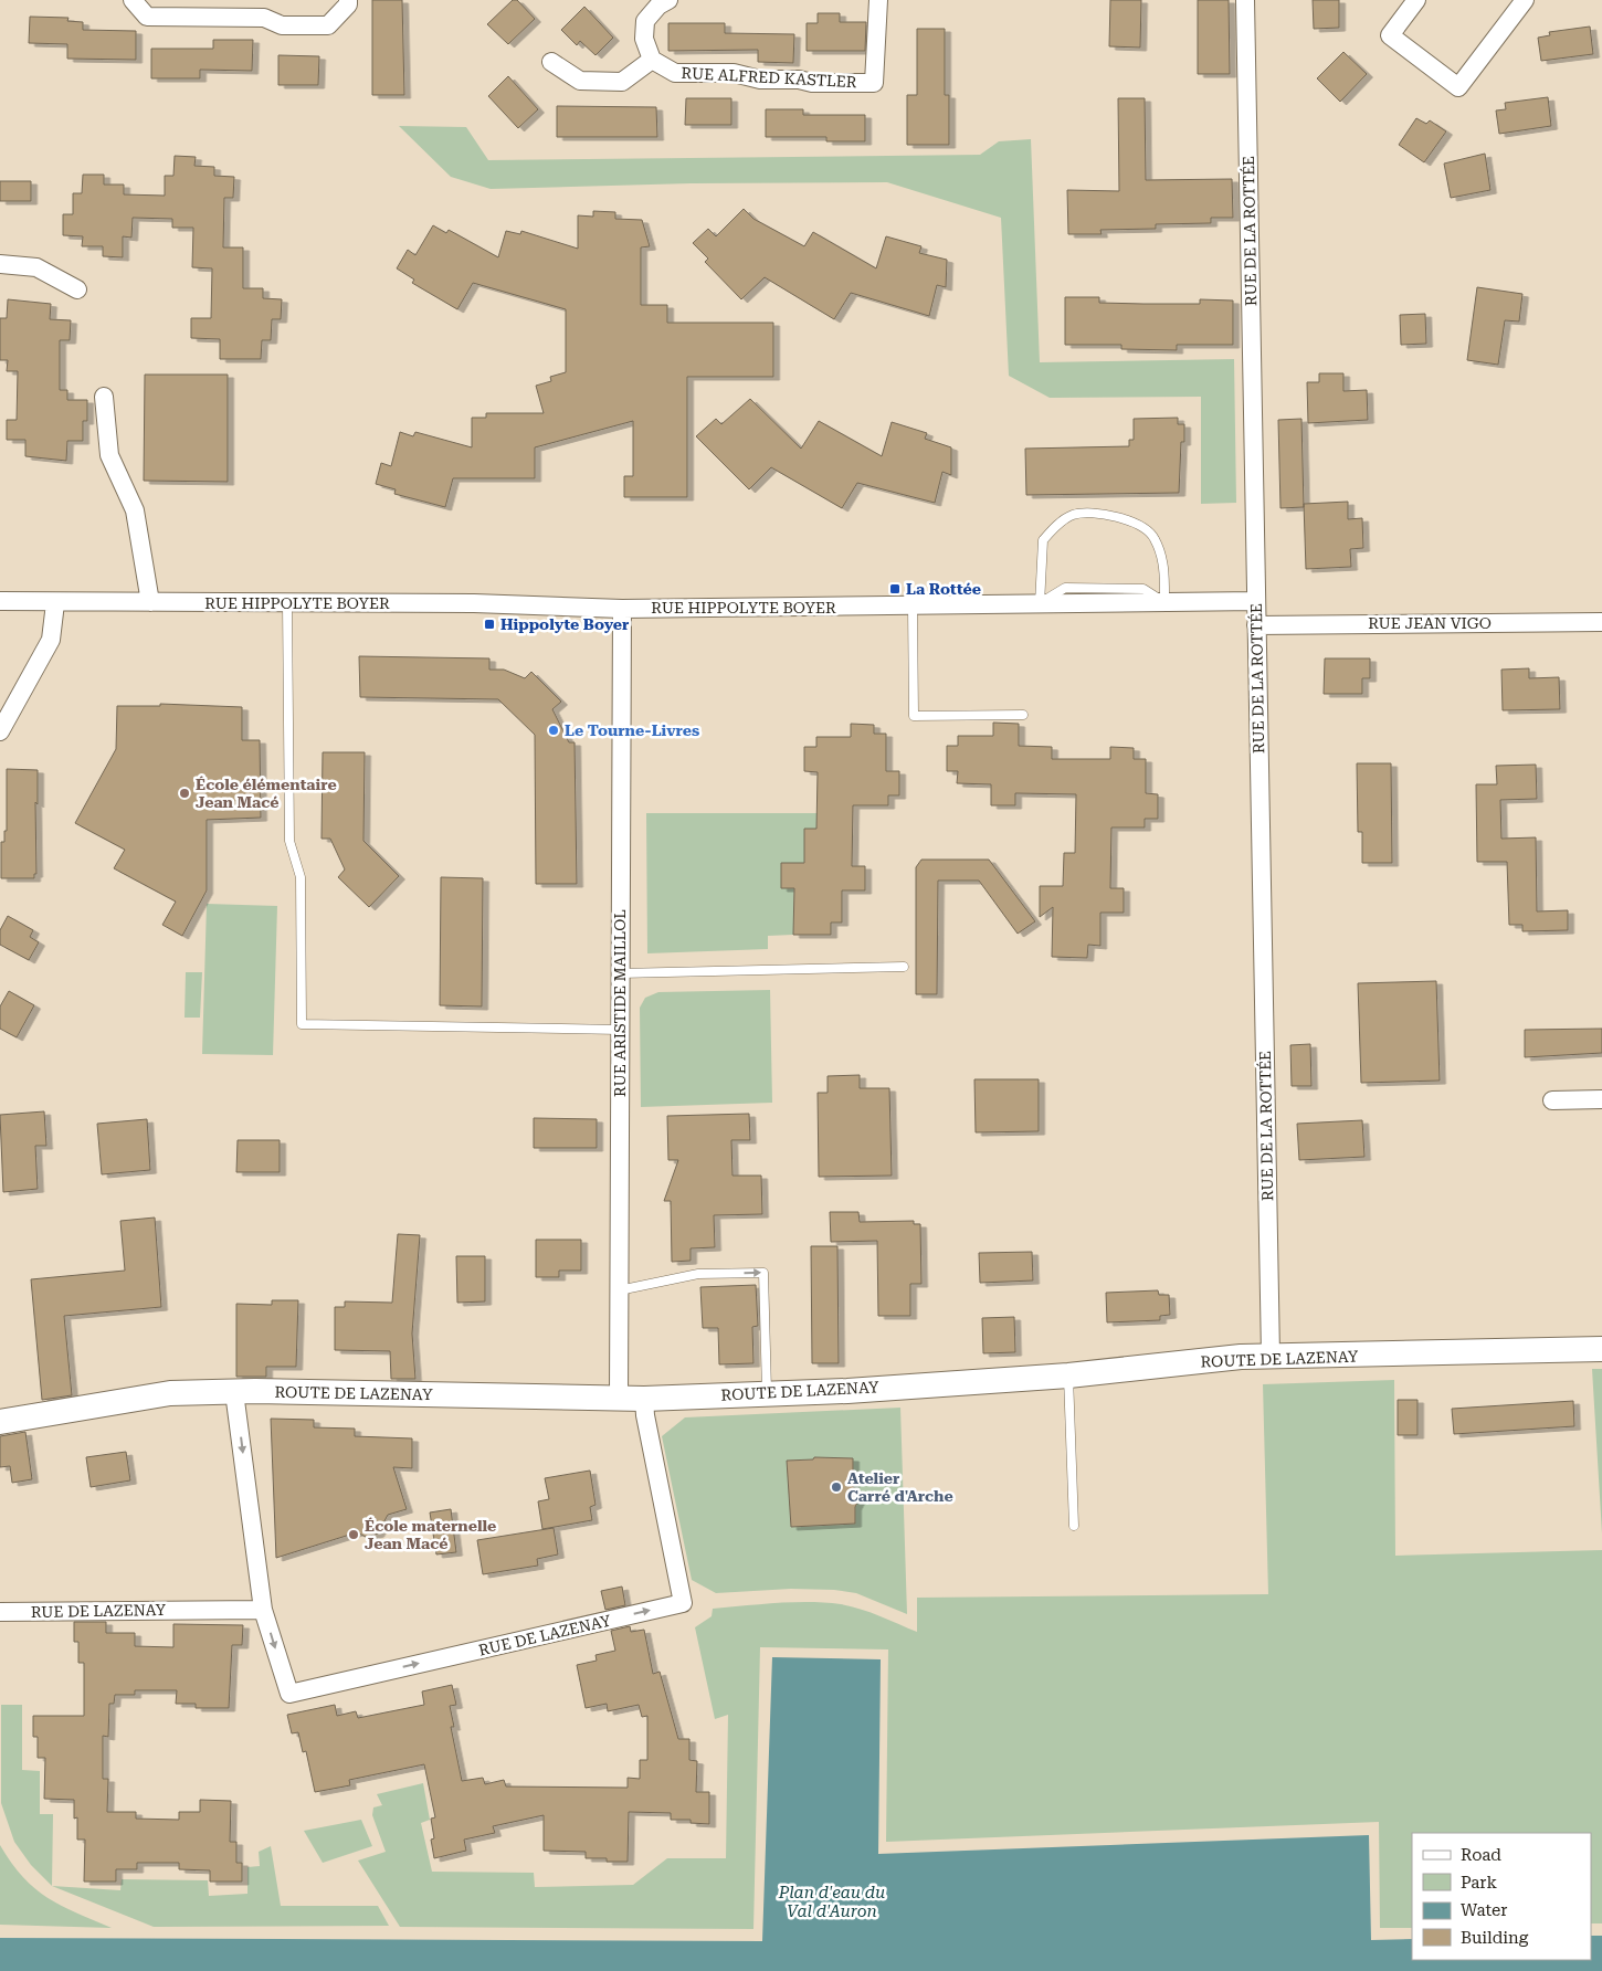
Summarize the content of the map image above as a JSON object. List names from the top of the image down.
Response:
{
  "streets": {
    "street": [
      "RUE ALFRED KASTLER",
      "RUE DE LA ROTTÉE",
      "RUE HIPPOLYTE BOYER",
      "RUE JEAN VIGO",
      "RUE ARISTIDE MAILLOL",
      "ROUTE DE LAZENAY",
      "RUE DE LAZENAY"
    ]
  },
  "crossings": [
    ["RUE DE LA ROTTÉE", "RUE HIPPOLYTE BOYER"],
    ["RUE DE LA ROTTÉE", "RUE JEAN VIGO"],
    ["RUE DE LA ROTTÉE", "ROUTE DE LAZENAY"],
    ["RUE HIPPOLYTE BOYER", "RUE ARISTIDE MAILLOL"],
    ["RUE ARISTIDE MAILLOL", "ROUTE DE LAZENAY"],
    ["ROUTE DE LAZENAY", "RUE DE LAZENAY"]
  ],
  "water": ["Plan d'eau du Val d'Auron"],
  "places": {
    "transit": ["La Rottée", "Hippolyte Boyer"],
    "other": [
      "Le Tourne-Livres",
      "École élémentaire Jean Macé",
      "Atelier Carré d'Arche",
      "École maternelle Jean Macé"
    ]
  },
  "legend": [
    "Road",
    "Park",
    "Water",
    "Building"
  ]
}
